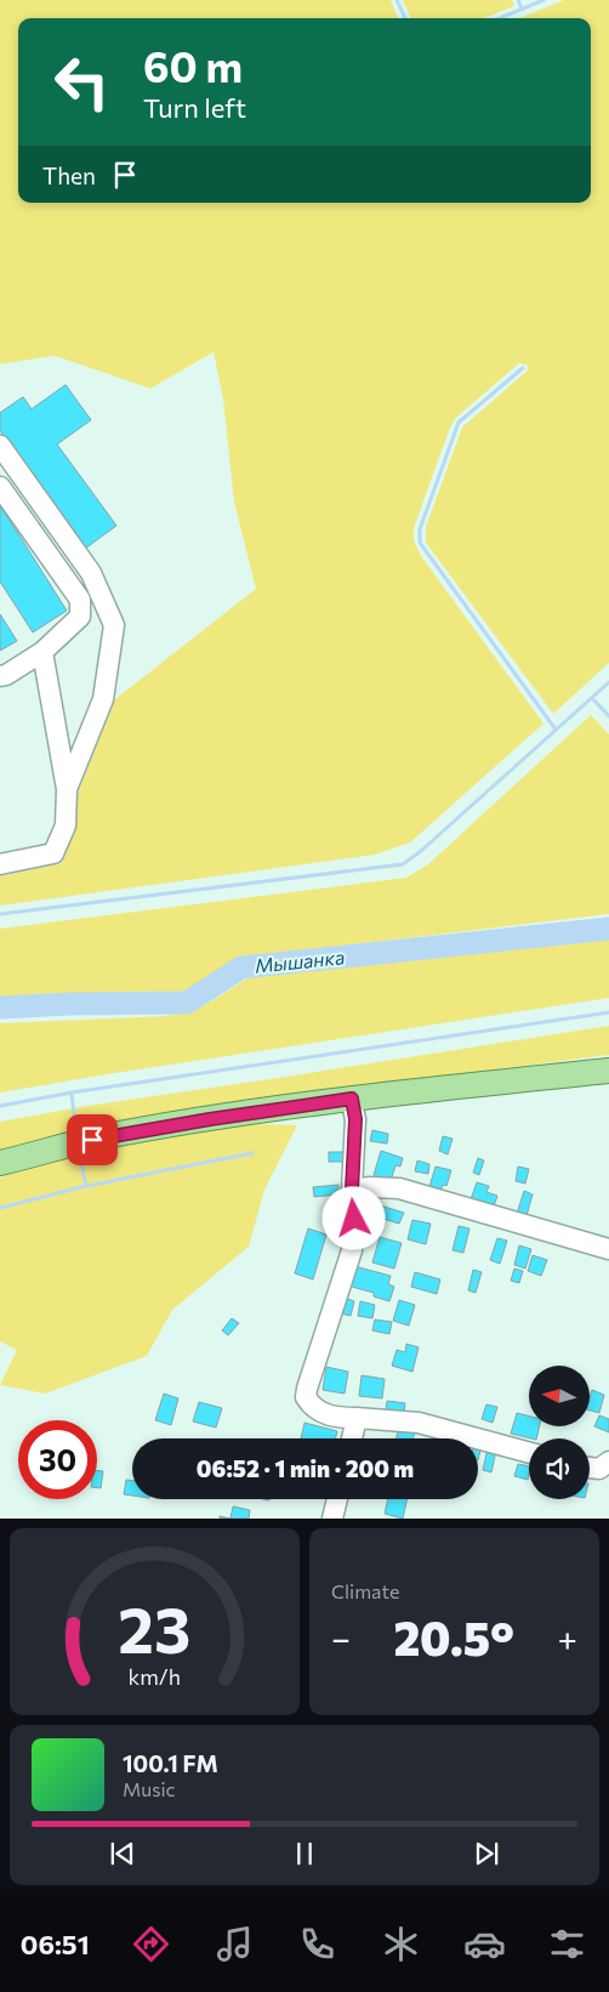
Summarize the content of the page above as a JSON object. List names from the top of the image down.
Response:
{
  "water": ["Мышанка"],
  "north": "left",
  "page": {
    "turn": ["60 m", "Turn left"],
    "then": "Then",
    "limit": "30",
    "trip": "06:52 · 1 min · 200 m",
    "tile": "Climate",
    "heat": ["−", "20.5°", "+"],
    "song": ["100.1 FM", "Music"],
    "tabs": "06:51",
    "gauge": ["23", "km/h"]
  }
}
